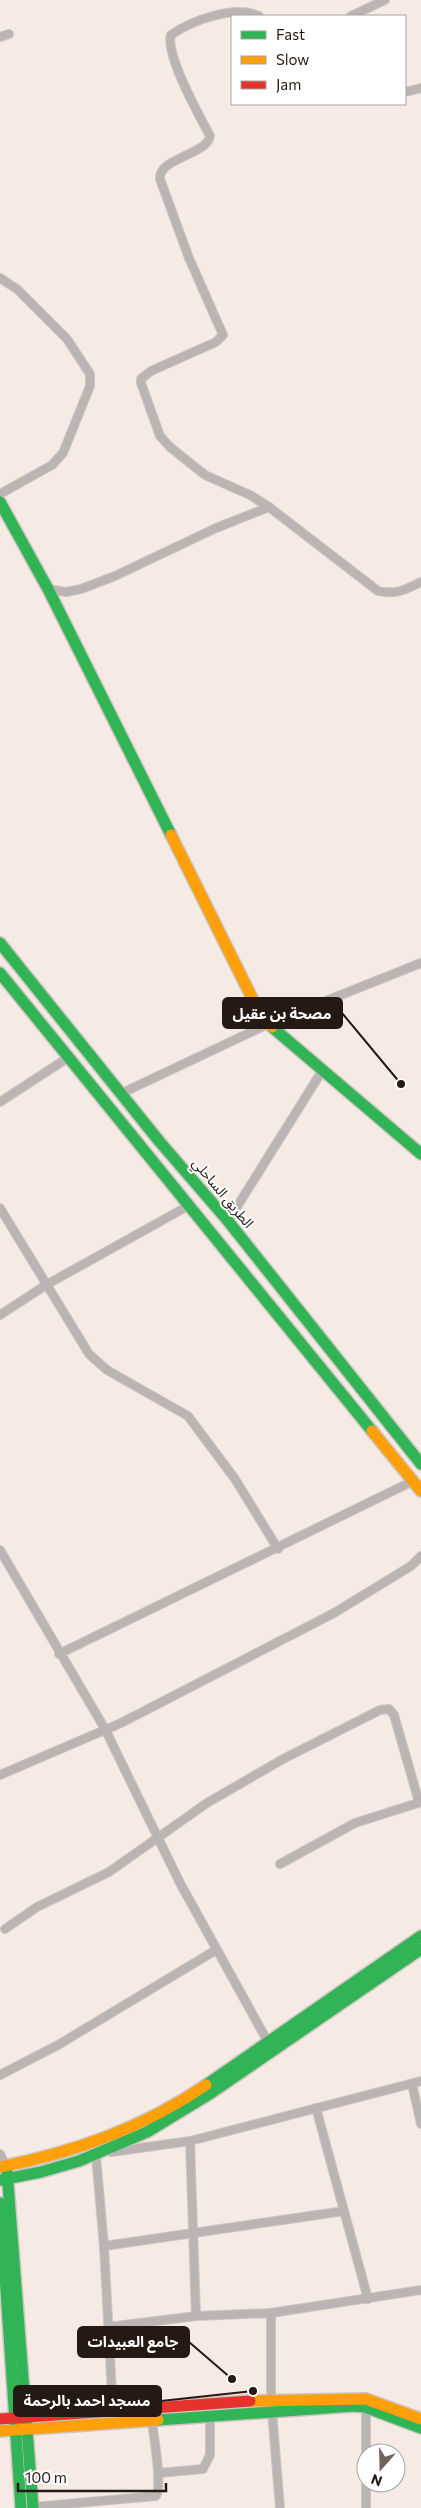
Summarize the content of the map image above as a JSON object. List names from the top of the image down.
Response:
{
  "streets": {
    "main road": ["الطريق الساحلي"]
  },
  "places": ["مصحة بن عقيل", "جامع العبيدات", "مسجد احمد بالرحمة"],
  "legend": ["Fast", "Slow", "Jam"],
  "scale_bar": "100 m",
  "north": "bottom"
}
